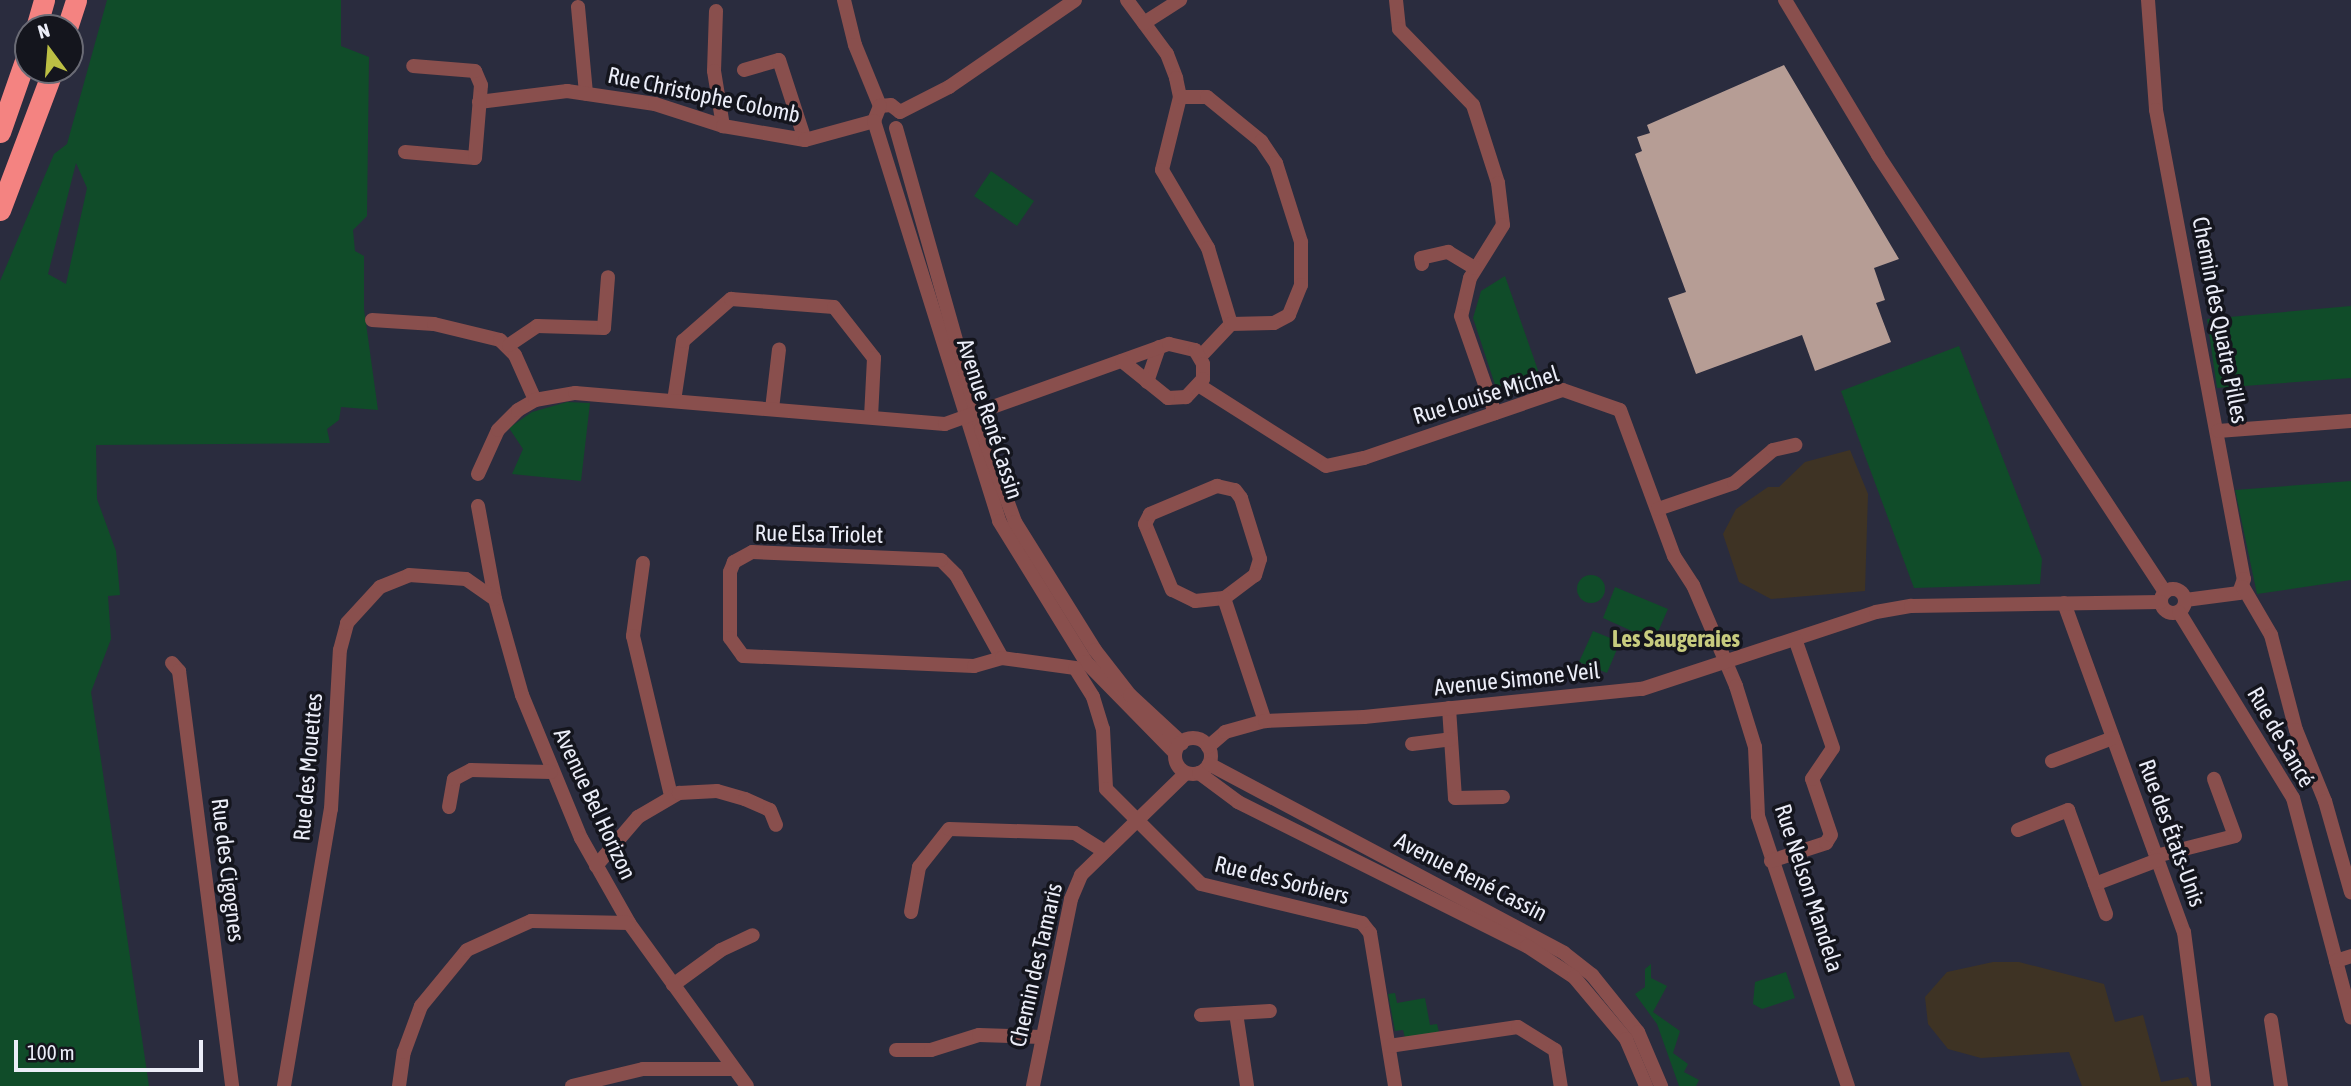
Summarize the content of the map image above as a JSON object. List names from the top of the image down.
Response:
{
  "streets": {
    "street": [
      "Rue Christophe Colomb",
      "Chemin des Quatre Pilles",
      "Rue Louise Michel",
      "Avenue René Cassin",
      "Rue Elsa Triolet",
      "Avenue Simone Veil",
      "Rue de Sancé",
      "Rue des Mouettes",
      "Avenue Bel Horizon",
      "Rue des États-Unis",
      "Rue des Cigognes",
      "Rue des Sorbiers",
      "Rue Nelson Mandela",
      "Chemin des Tamaris"
    ]
  },
  "crossings": [
    ["Rue Christophe Colomb", "Avenue René Cassin"],
    ["Rue Louise Michel", "Avenue Simone Veil"],
    ["Rue Louise Michel", "Rue Nelson Mandela"],
    ["Avenue René Cassin", "Chemin des Tamaris"],
    ["Rue Elsa Triolet", "Rue des Sorbiers"],
    ["Rue Elsa Triolet", "Chemin des Tamaris"],
    ["Avenue Simone Veil", "Rue des États-Unis"],
    ["Avenue Simone Veil", "Rue Nelson Mandela"],
    ["Rue des Mouettes", "Avenue Bel Horizon"],
    ["Rue des Sorbiers", "Chemin des Tamaris"]
  ],
  "districts": ["Les Saugeraies"],
  "scale_bar": "100 m",
  "north": "top"
}
